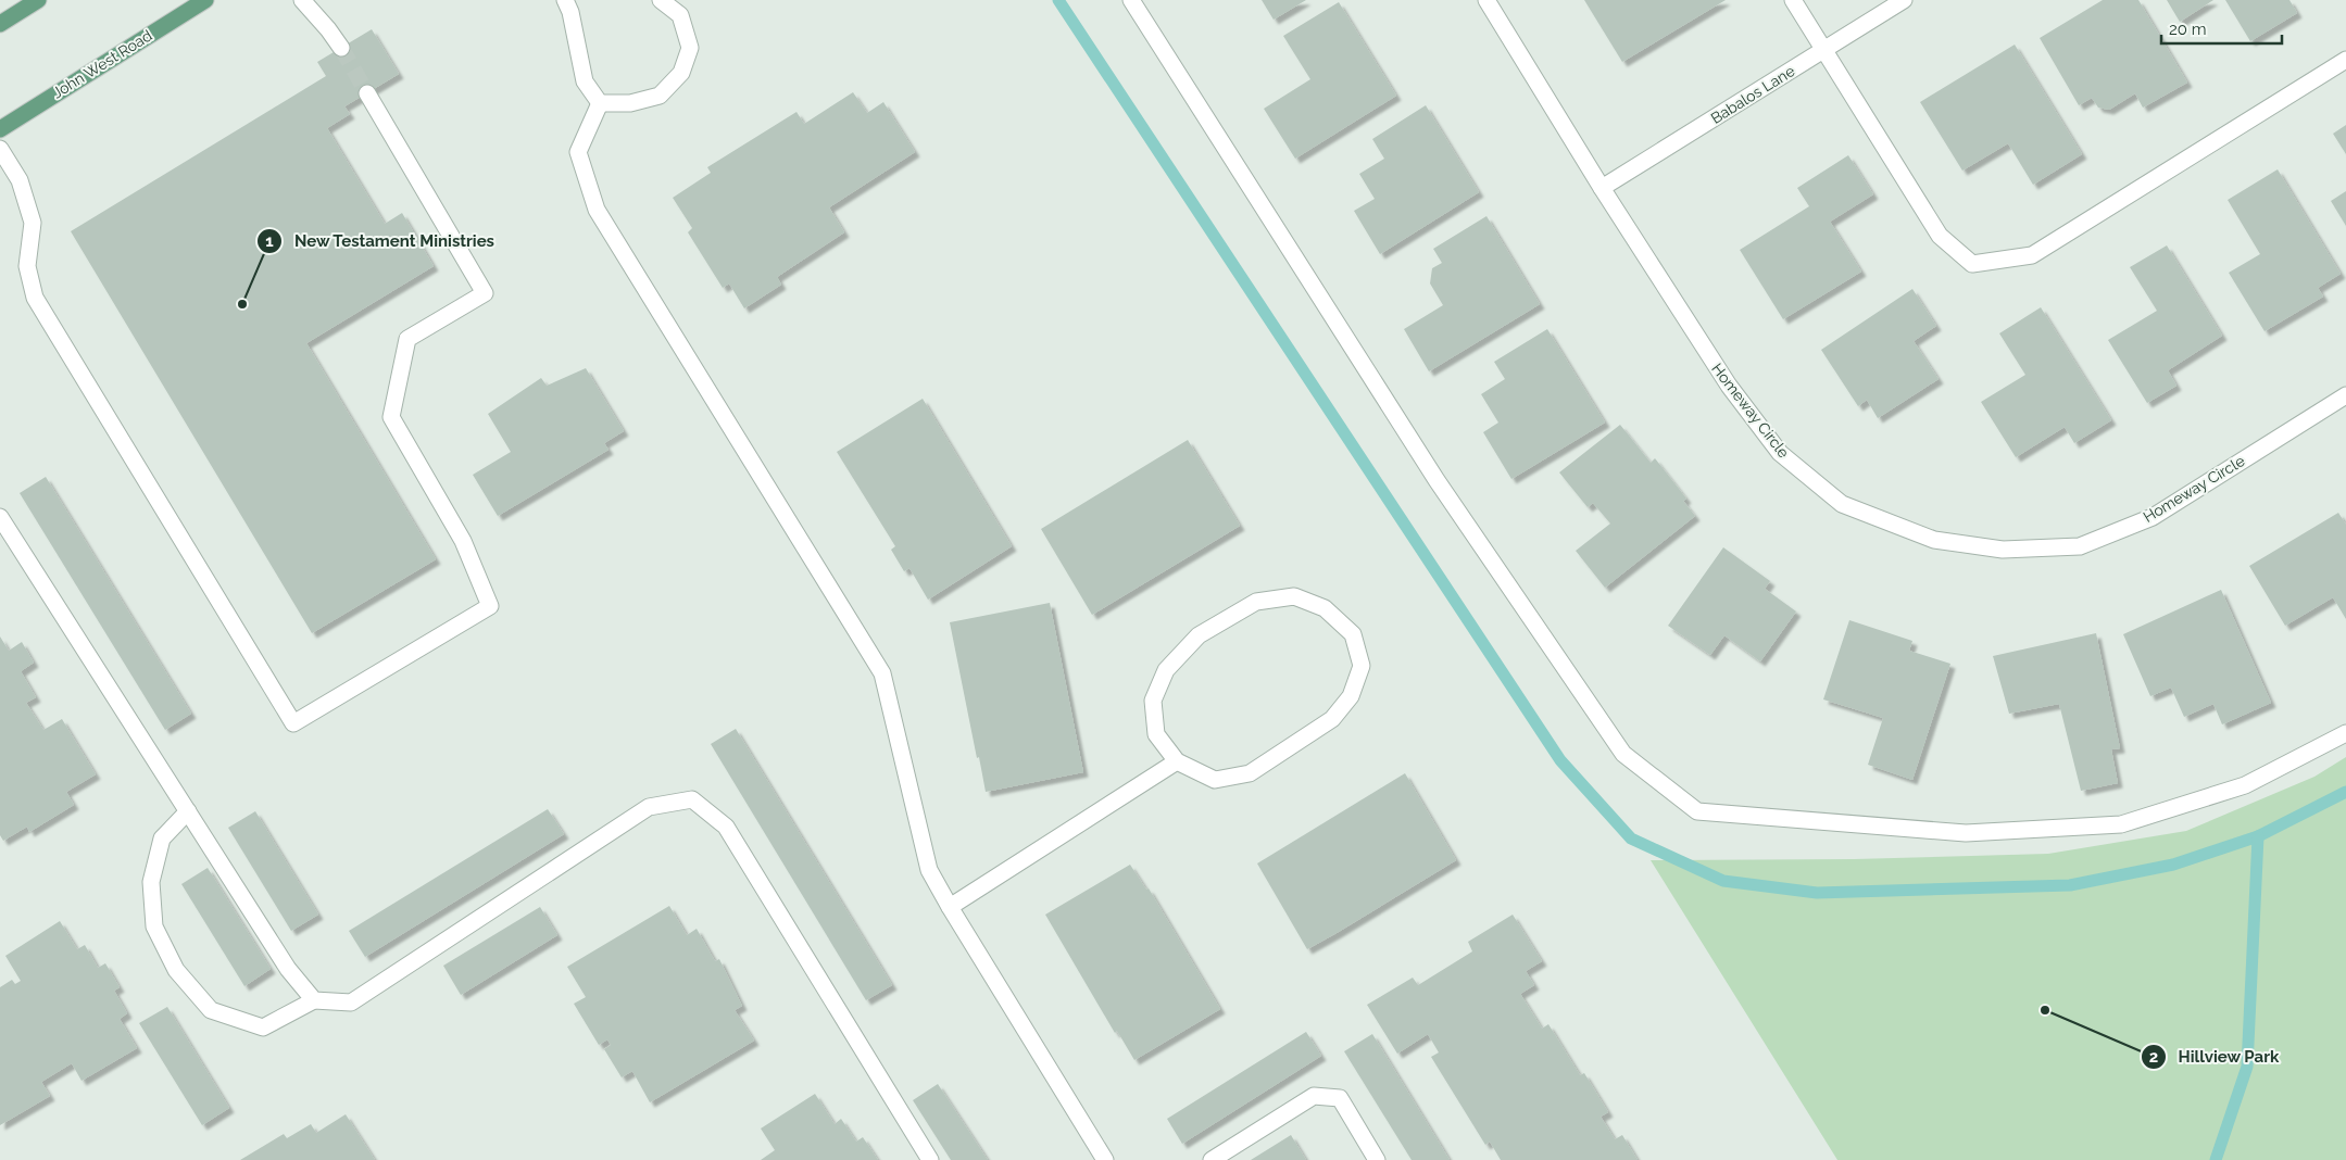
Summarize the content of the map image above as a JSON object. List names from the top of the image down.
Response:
{
  "streets": {
    "main road": ["John West Road"],
    "street": ["Babalos Lane", "Homeway Circle"]
  },
  "crossings": [
    ["Babalos Lane", "Homeway Circle"]
  ],
  "places": ["New Testament Ministries", "Hillview Park"],
  "scale_bar": "20 m"
}
